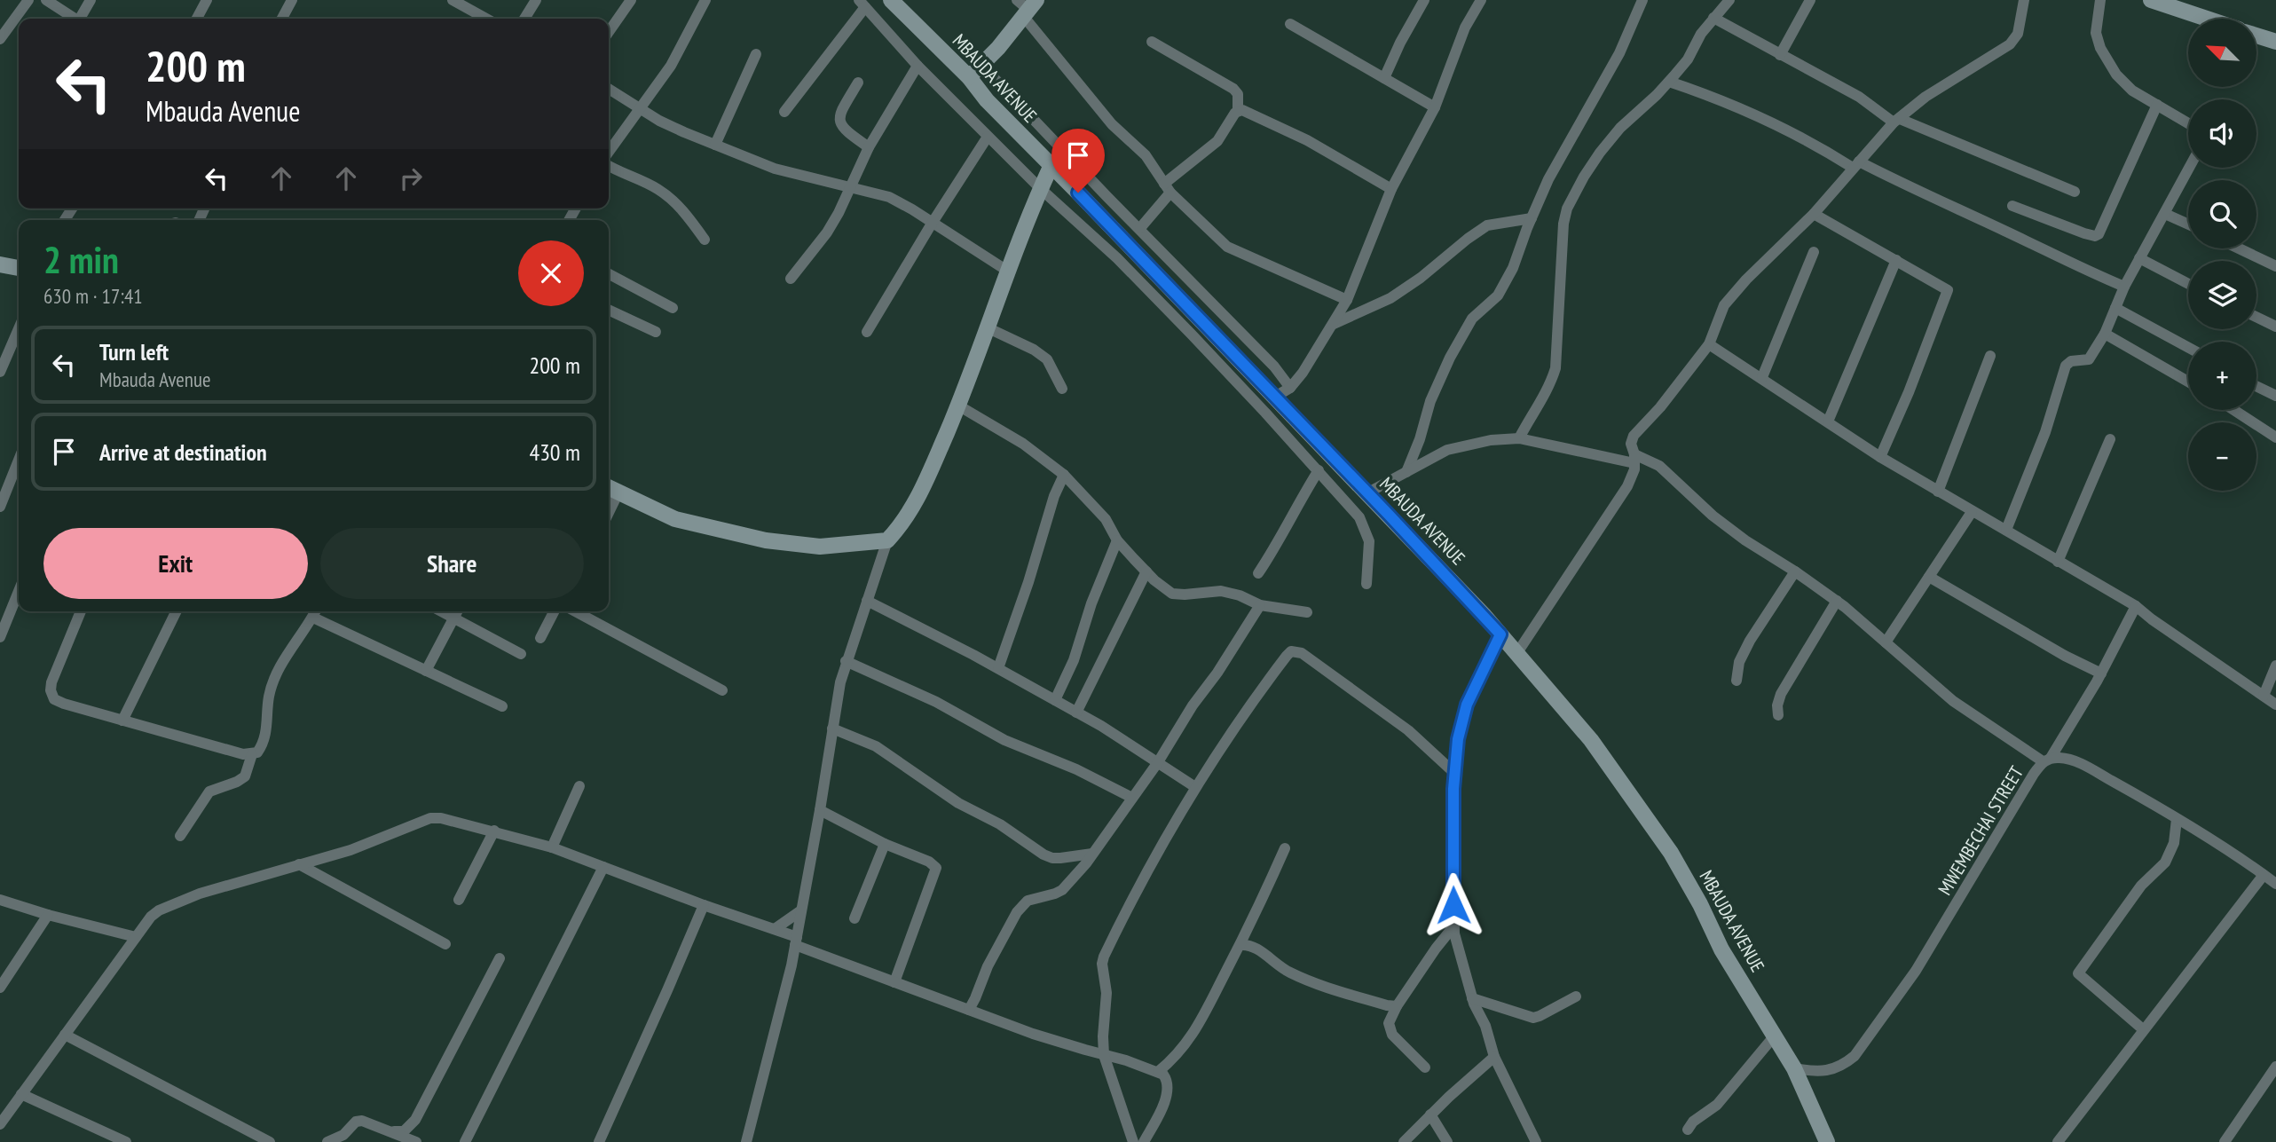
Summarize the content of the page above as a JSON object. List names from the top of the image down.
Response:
{
  "streets": {
    "street": ["MBAUDA AVENUE", "MWEMBECHAI STREET"]
  },
  "crossings": [
    ["MBAUDA AVENUE", "MWEMBECHAI STREET"]
  ],
  "north": "top left",
  "page": {
    "map_buttons": ["+", "−"],
    "turn": ["200 m", "Mbauda Avenue"],
    "heading": ["2 min", "630 m · 17:41"],
    "list": [
      {
        "name": "Turn left",
        "note": "Mbauda Avenue",
        "value": "200 m"
      },
      {
        "name": "Arrive at destination",
        "value": "430 m"
      }
    ],
    "buttons": ["Exit", "Share"]
  }
}
